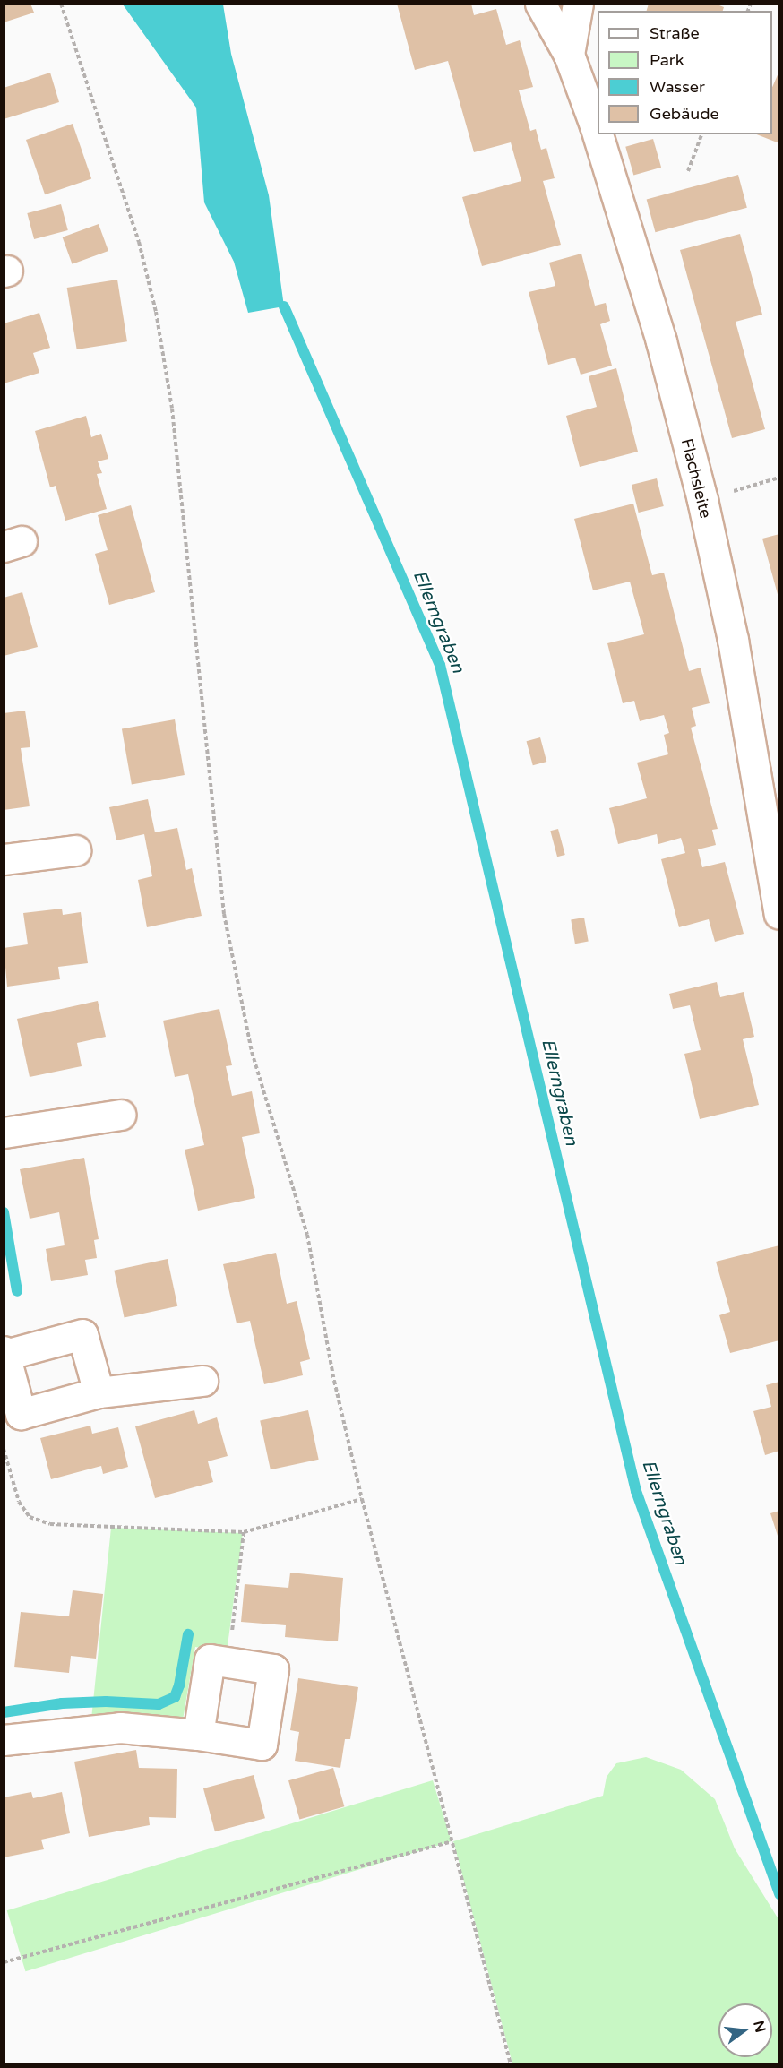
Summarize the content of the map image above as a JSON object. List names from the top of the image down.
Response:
{
  "streets": {
    "street": ["Flachsleite"]
  },
  "water": ["Ellerngraben"],
  "legend": [
    "Straße",
    "Park",
    "Wasser",
    "Gebäude"
  ],
  "north": "right"
}
